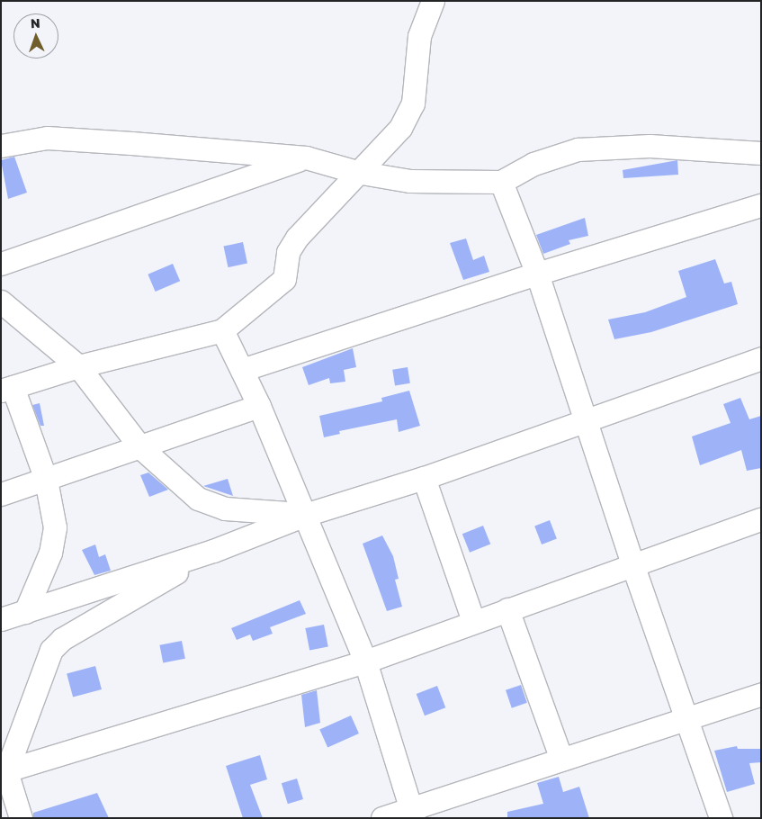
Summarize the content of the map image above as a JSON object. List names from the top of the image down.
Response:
{
  "north": "top"
}
